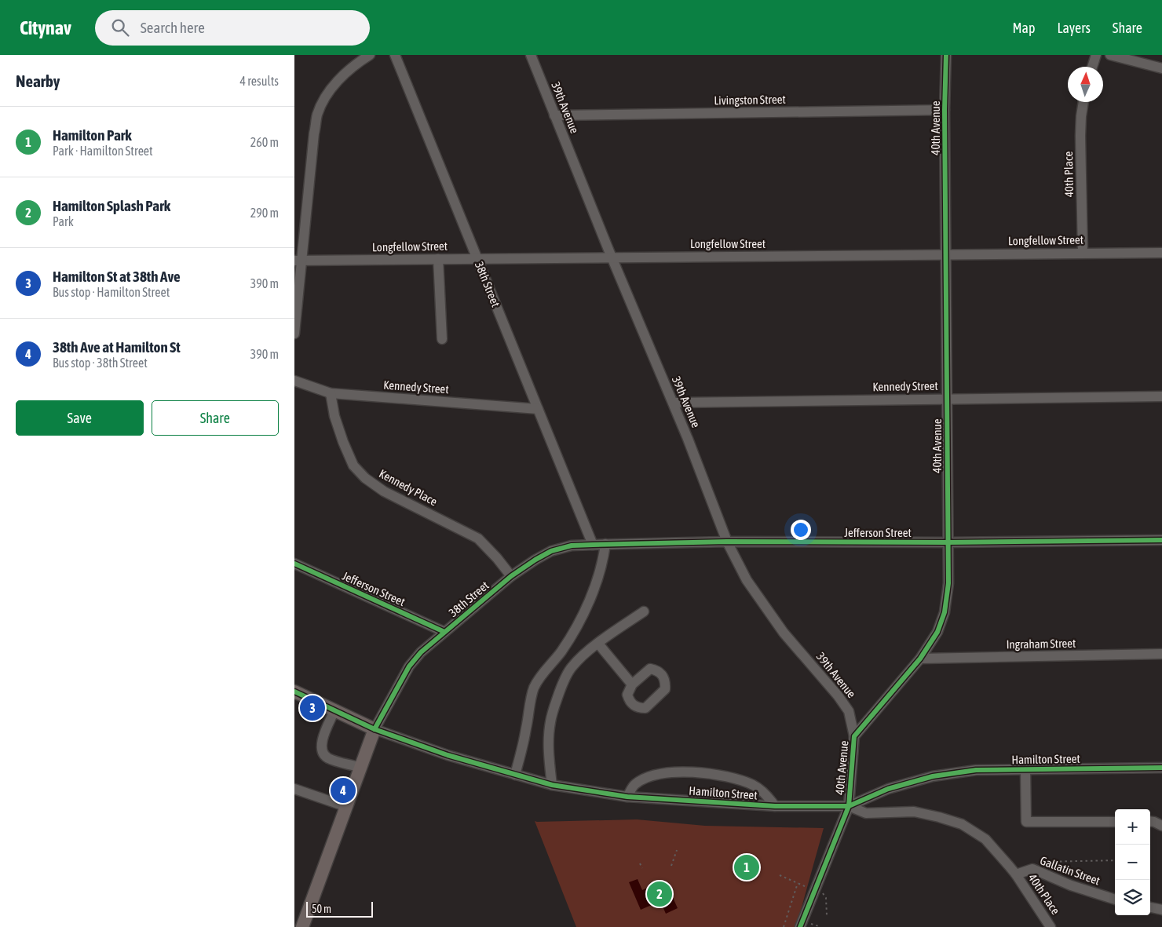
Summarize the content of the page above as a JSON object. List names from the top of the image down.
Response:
{
  "streets": {
    "main road": ["38th Street", "Hamilton Street"],
    "street": [
      "Livingston Street",
      "39th Avenue",
      "40th Avenue",
      "40th Place",
      "Longfellow Street",
      "Kennedy Street",
      "Kennedy Place",
      "Jefferson Street",
      "Ingraham Street",
      "Gallatin Street"
    ]
  },
  "crossings": [
    ["Livingston Street", "39th Avenue"],
    ["Livingston Street", "40th Avenue"],
    ["39th Avenue", "40th Avenue"],
    ["39th Avenue", "Longfellow Street"],
    ["39th Avenue", "Kennedy Street"],
    ["39th Avenue", "Jefferson Street"],
    ["40th Avenue", "Longfellow Street"],
    ["40th Avenue", "Kennedy Street"],
    ["40th Avenue", "Jefferson Street"],
    ["40th Avenue", "Ingraham Street"],
    ["40th Avenue", "Hamilton Street"],
    ["40th Place", "Longfellow Street"],
    ["40th Place", "Gallatin Street"],
    ["Longfellow Street", "38th Street"],
    ["38th Street", "Kennedy Street"],
    ["38th Street", "Kennedy Place"],
    ["38th Street", "Jefferson Street"],
    ["38th Street", "Hamilton Street"],
    ["Kennedy Street", "Kennedy Place"]
  ],
  "scale_bar": "50 m",
  "north": "top",
  "page": {
    "header": "Citynav",
    "search": "Search here",
    "nav": ["Map", "Layers", "Share"],
    "heading": ["Nearby", "4 results"],
    "list": [
      {
        "mark": "1",
        "name": "Hamilton Park",
        "note": "Park · Hamilton Street",
        "value": "260 m"
      },
      {
        "mark": "2",
        "name": "Hamilton Splash Park",
        "note": "Park",
        "value": "290 m"
      },
      {
        "mark": "3",
        "name": "Hamilton St at 38th Ave",
        "note": "Bus stop · Hamilton Street",
        "value": "390 m"
      },
      {
        "mark": "4",
        "name": "38th Ave at Hamilton St",
        "note": "Bus stop · 38th Street",
        "value": "390 m"
      }
    ],
    "buttons": ["Save", "Share"],
    "pins": [
      "3",
      "4",
      "1",
      "2"
    ],
    "map_buttons": ["+", "−"],
    "scale": "50 m"
  }
}
